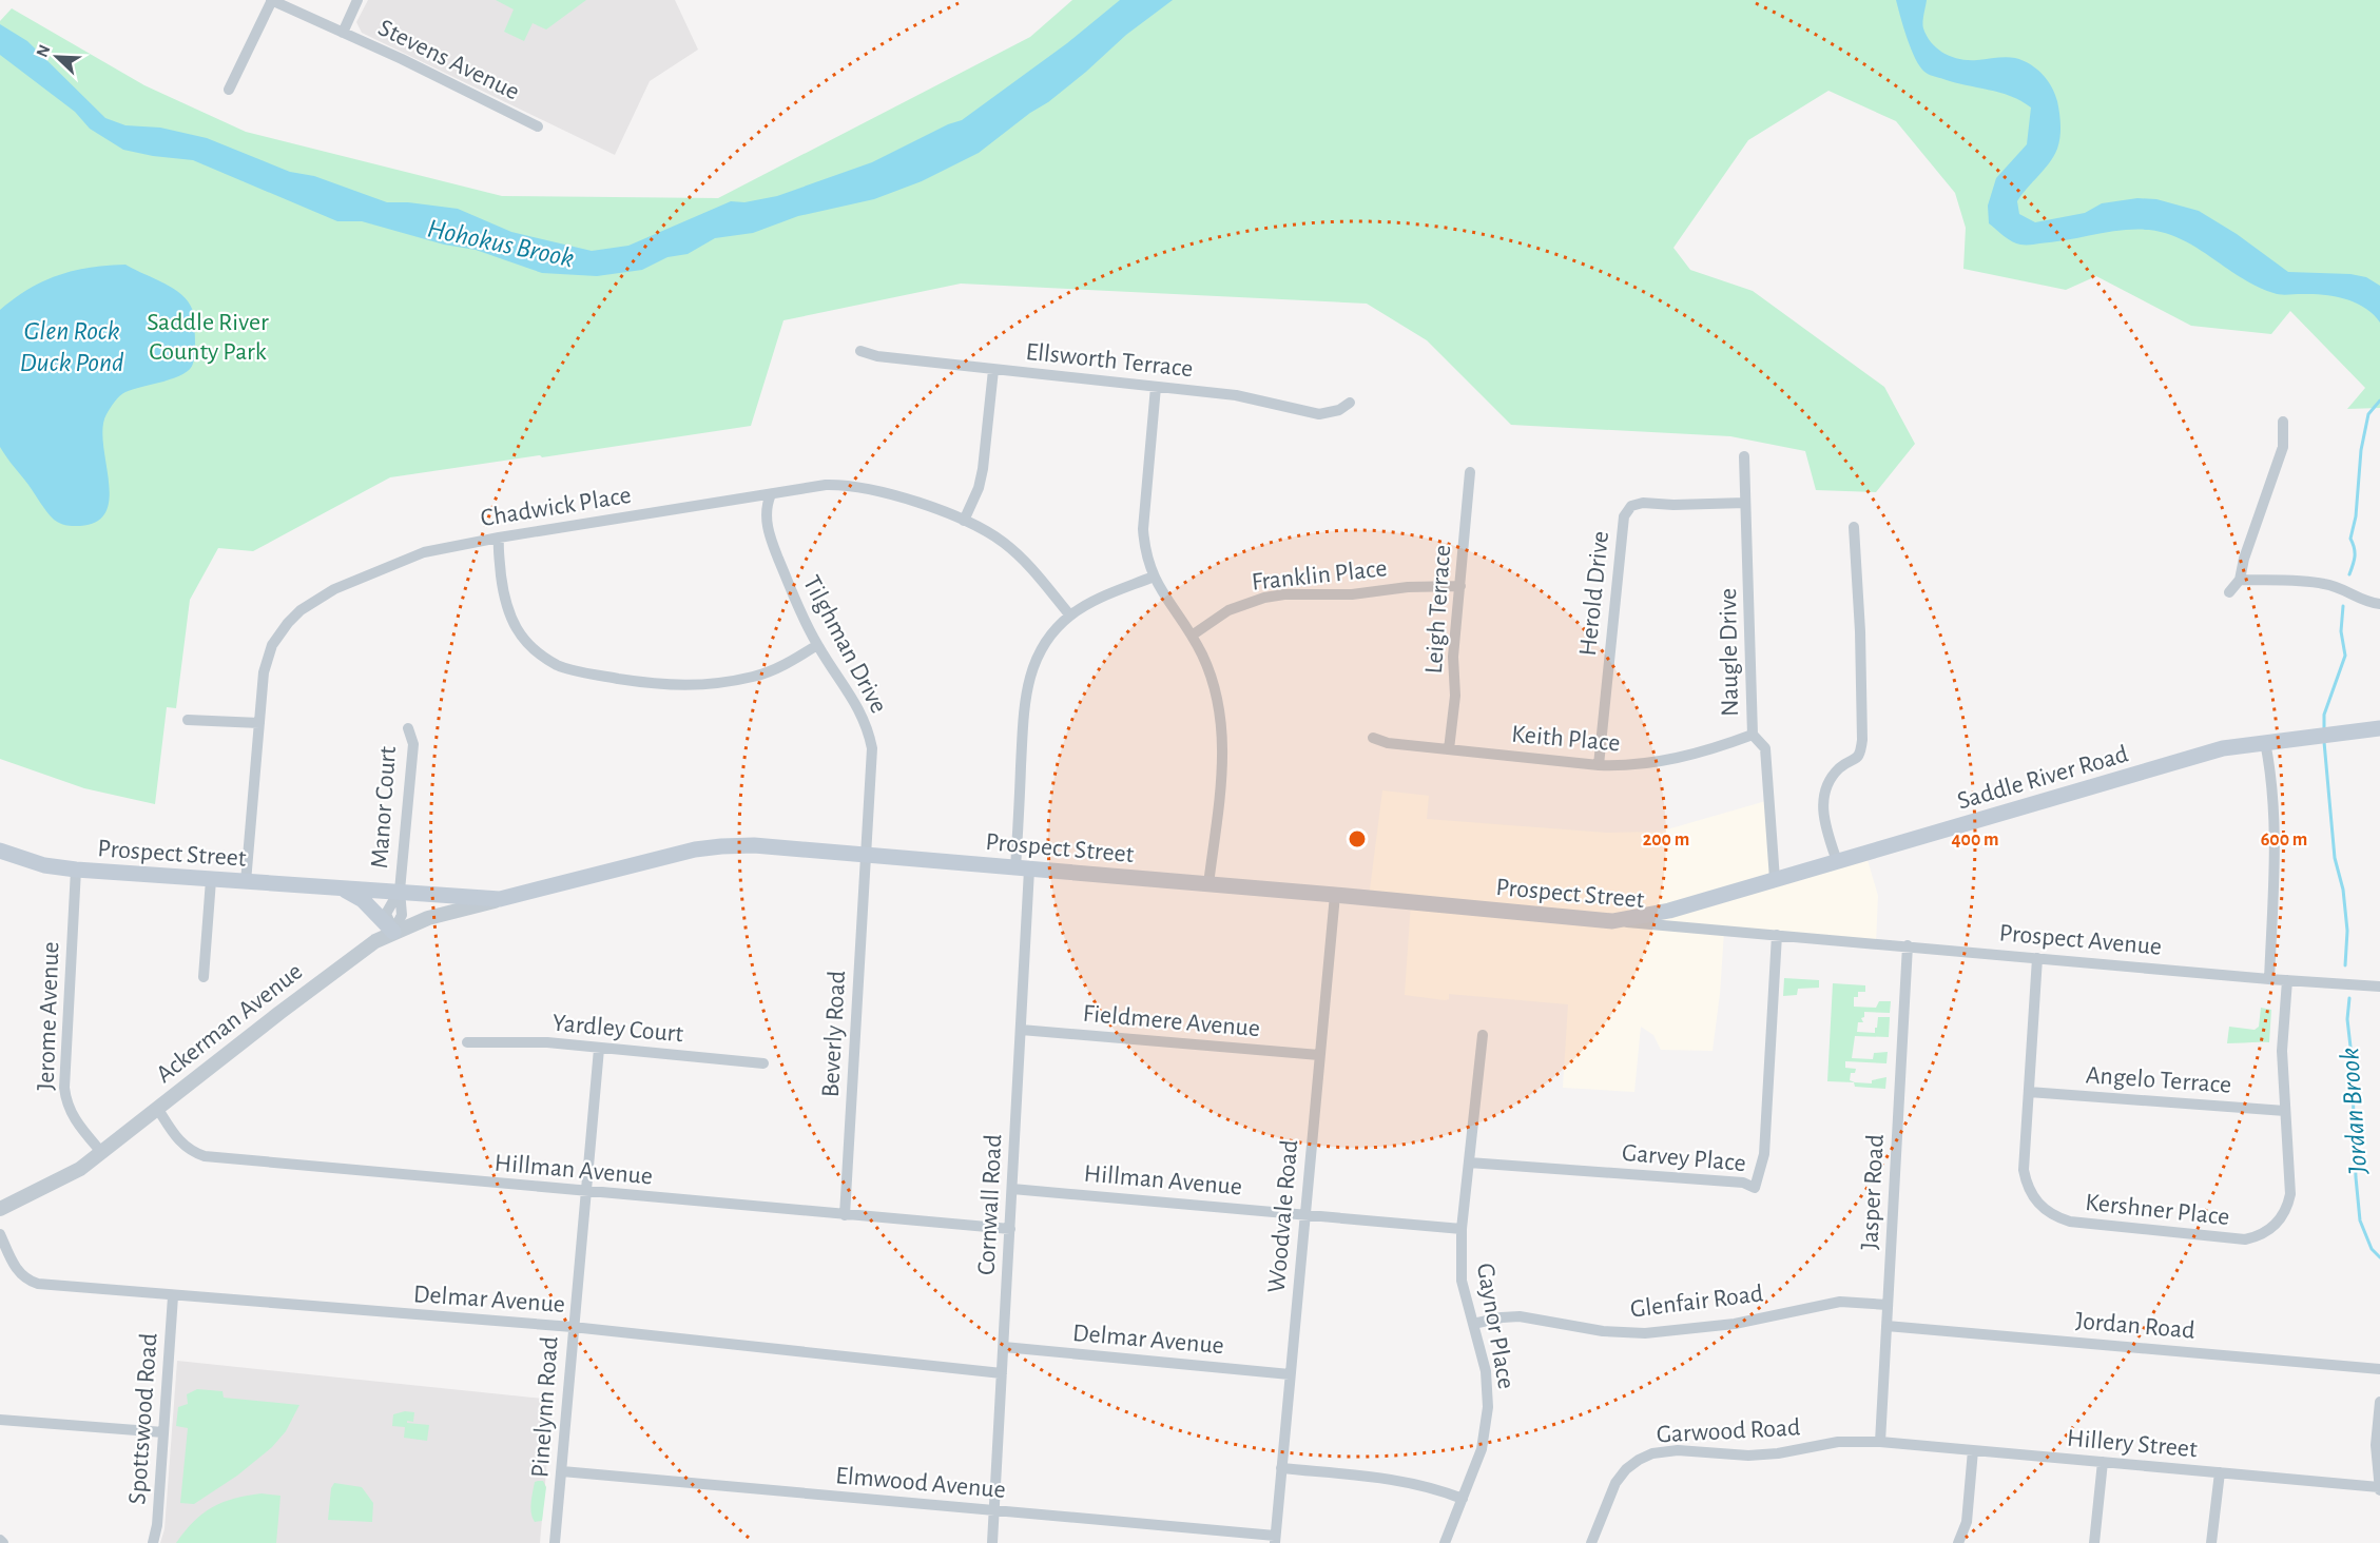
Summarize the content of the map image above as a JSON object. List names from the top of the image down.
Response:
{
  "streets": {
    "main road": ["Saddle River Road", "Prospect Street"],
    "street": [
      "Stevens Avenue",
      "Ellsworth Terrace",
      "Chadwick Place",
      "Franklin Place",
      "Herold Drive",
      "Leigh Terrace",
      "Tilghman Drive",
      "Naugle Drive",
      "Keith Place",
      "Manor Court",
      "Prospect Avenue",
      "Jerome Avenue",
      "Fieldmere Avenue",
      "Ackerman Avenue",
      "Yardley Court",
      "Beverly Road",
      "Angelo Terrace",
      "Garvey Place",
      "Hillman Avenue",
      "Jasper Road",
      "Cornwall Road",
      "Kershner Place",
      "Woodvale Road",
      "Delmar Avenue",
      "Glenfair Road",
      "Jordan Road",
      "Gaynor Place",
      "Pinelynn Road",
      "Spottswood Road",
      "Garwood Road",
      "Hillery Street",
      "Elmwood Avenue"
    ]
  },
  "crossings": [
    ["Chadwick Place", "Tilghman Drive"],
    ["Chadwick Place", "Prospect Street"],
    ["Chadwick Place", "Cornwall Road"],
    ["Franklin Place", "Leigh Terrace"],
    ["Herold Drive", "Naugle Drive"],
    ["Herold Drive", "Keith Place"],
    ["Leigh Terrace", "Keith Place"],
    ["Tilghman Drive", "Prospect Street"],
    ["Tilghman Drive", "Beverly Road"],
    ["Naugle Drive", "Keith Place"],
    ["Naugle Drive", "Saddle River Road"],
    ["Saddle River Road", "Prospect Street"],
    ["Manor Court", "Prospect Street"],
    ["Manor Court", "Ackerman Avenue"],
    ["Prospect Street", "Prospect Avenue"],
    ["Prospect Street", "Jerome Avenue"],
    ["Prospect Street", "Ackerman Avenue"],
    ["Prospect Street", "Beverly Road"],
    ["Prospect Street", "Garvey Place"],
    ["Prospect Street", "Cornwall Road"],
    ["Prospect Street", "Woodvale Road"],
    ["Prospect Avenue", "Garvey Place"],
    ["Prospect Avenue", "Jasper Road"],
    ["Prospect Avenue", "Kershner Place"],
    ["Jerome Avenue", "Ackerman Avenue"],
    ["Fieldmere Avenue", "Cornwall Road"],
    ["Fieldmere Avenue", "Woodvale Road"],
    ["Ackerman Avenue", "Hillman Avenue"],
    ["Yardley Court", "Pinelynn Road"],
    ["Beverly Road", "Hillman Avenue"],
    ["Angelo Terrace", "Kershner Place"],
    ["Garvey Place", "Gaynor Place"],
    ["Hillman Avenue", "Cornwall Road"],
    ["Hillman Avenue", "Woodvale Road"],
    ["Hillman Avenue", "Gaynor Place"],
    ["Hillman Avenue", "Pinelynn Road"],
    ["Jasper Road", "Glenfair Road"],
    ["Jasper Road", "Jordan Road"],
    ["Jasper Road", "Garwood Road"],
    ["Jasper Road", "Hillery Street"],
    ["Cornwall Road", "Delmar Avenue"],
    ["Cornwall Road", "Elmwood Avenue"],
    ["Woodvale Road", "Delmar Avenue"],
    ["Woodvale Road", "Elmwood Avenue"],
    ["Delmar Avenue", "Pinelynn Road"],
    ["Delmar Avenue", "Spottswood Road"],
    ["Glenfair Road", "Gaynor Place"],
    ["Pinelynn Road", "Elmwood Avenue"],
    ["Garwood Road", "Hillery Street"]
  ],
  "water": ["Hohokus Brook", "Glen Rock Duck Pond", "Jordan Brook"],
  "parks": ["Saddle River County Park"],
  "north": "top left",
  "rings": ["200 m", "400 m", "600 m"]
}
